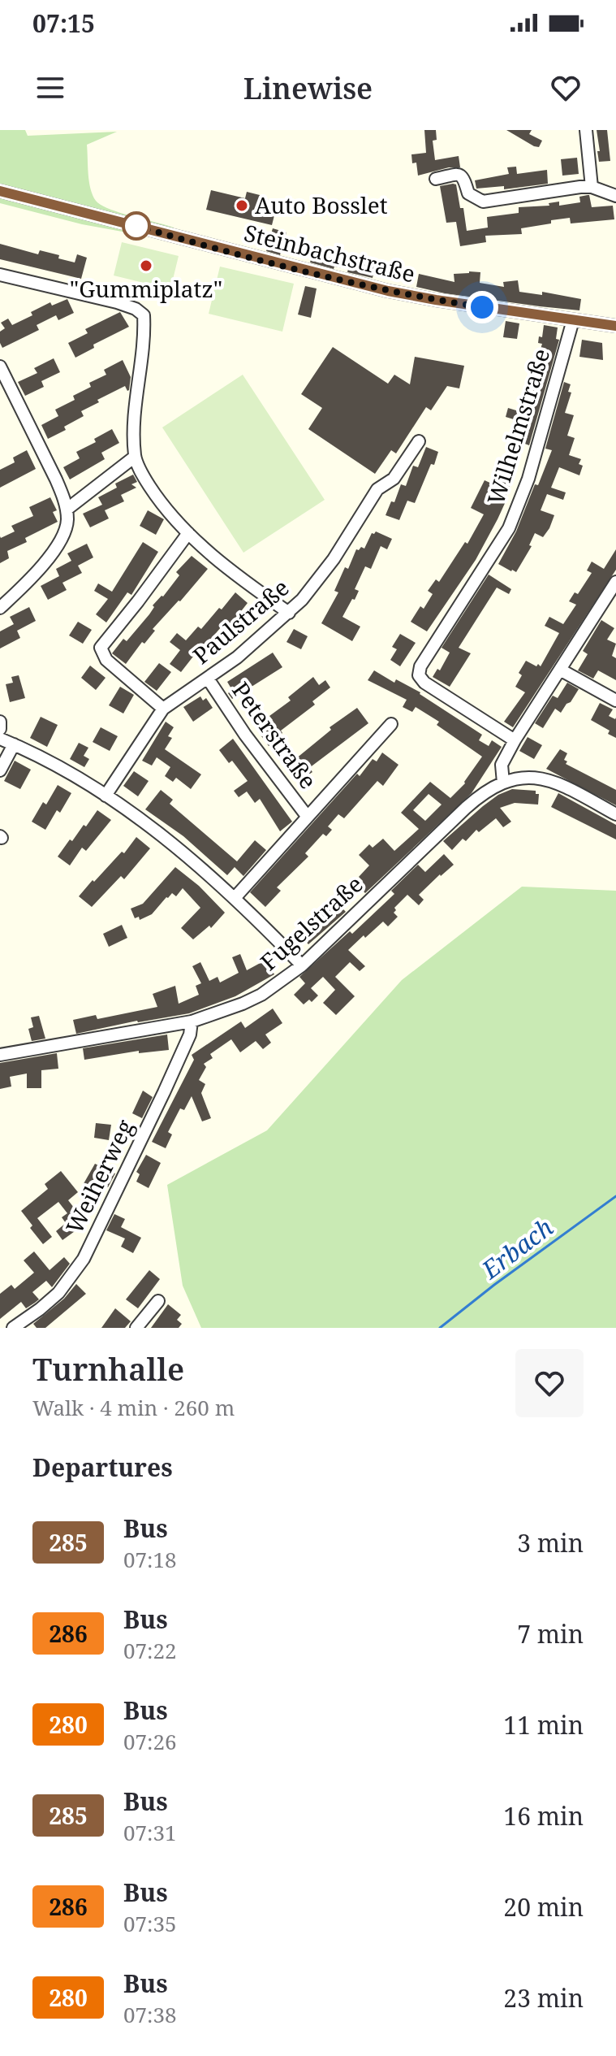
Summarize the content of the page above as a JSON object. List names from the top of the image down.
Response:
{
  "streets": {
    "street": [
      "Steinbachstraße",
      "Wilhelmstraße",
      "Paulstraße",
      "Peterstraße",
      "Fugelstraße",
      "Weiherweg"
    ]
  },
  "crossings": [
    ["Steinbachstraße", "Wilhelmstraße"],
    ["Paulstraße", "Peterstraße"],
    ["Fugelstraße", "Weiherweg"]
  ],
  "water": ["Erbach"],
  "places": ["Auto Bosslet", "\"Gummiplatz\""],
  "lines": ["bus line 285"],
  "page": {
    "status": "07:15",
    "header": "Linewise",
    "heading": [
      ["Turnhalle", "Walk · 4 min · 260 m"],
      "Departures"
    ],
    "list": [
      {
        "mark": "285",
        "name": "Bus",
        "note": "07:18",
        "value": "3 min"
      },
      {
        "mark": "286",
        "name": "Bus",
        "note": "07:22",
        "value": "7 min"
      },
      {
        "mark": "280",
        "name": "Bus",
        "note": "07:26",
        "value": "11 min"
      },
      {
        "mark": "285",
        "name": "Bus",
        "note": "07:31",
        "value": "16 min"
      },
      {
        "mark": "286",
        "name": "Bus",
        "note": "07:35",
        "value": "20 min"
      },
      {
        "mark": "280",
        "name": "Bus",
        "note": "07:38",
        "value": "23 min"
      }
    ]
  }
}
